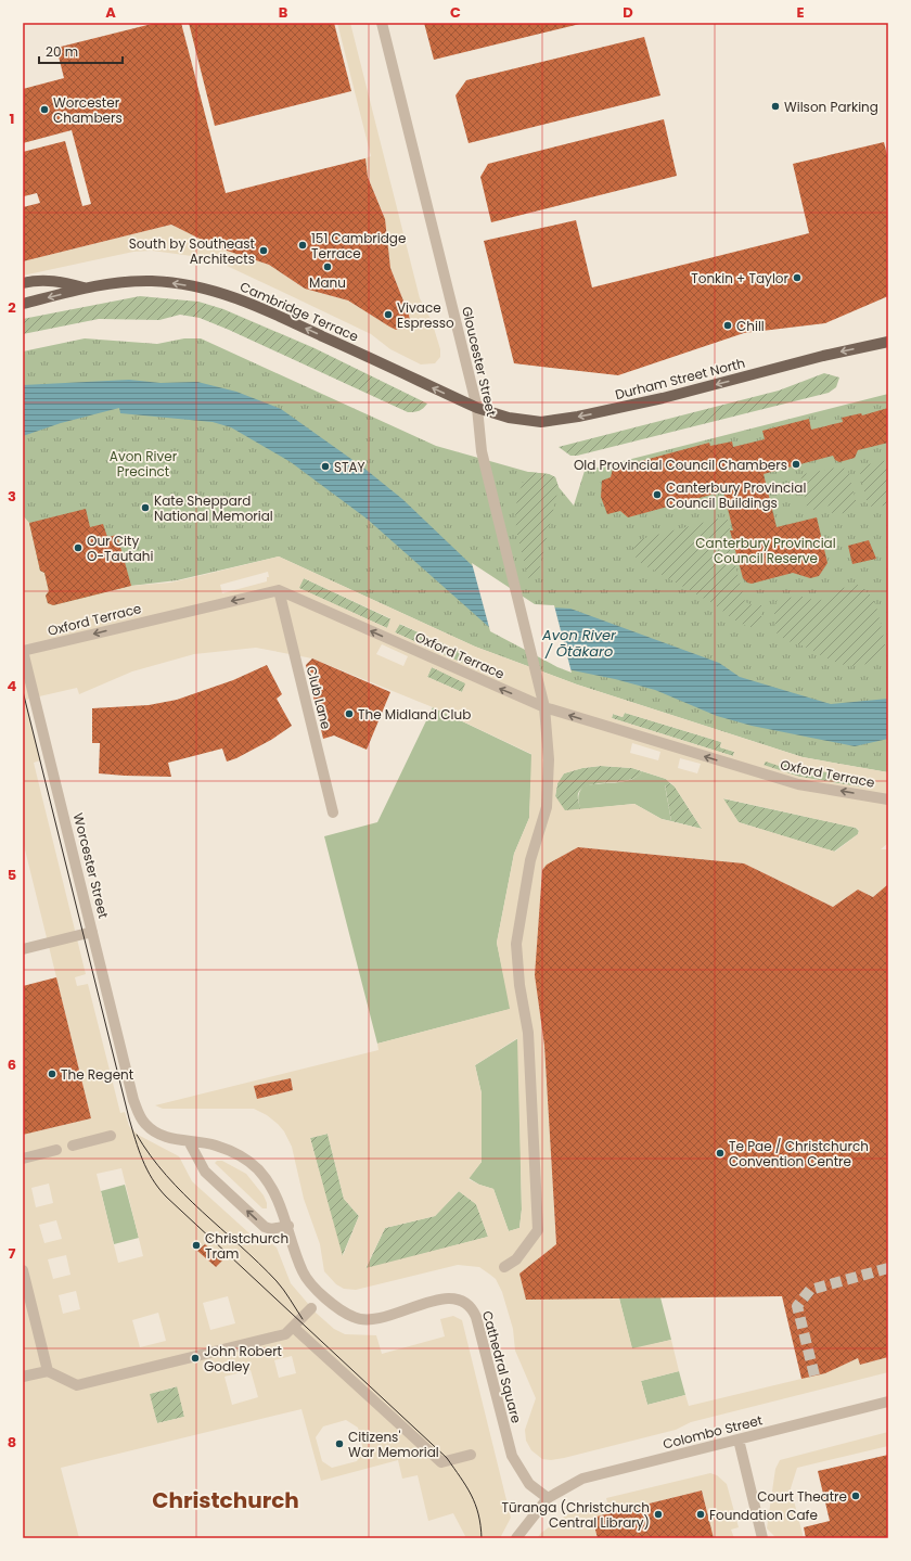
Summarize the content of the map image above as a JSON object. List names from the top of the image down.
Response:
{
  "streets": {
    "main road": ["Cambridge Terrace", "Durham Street North"],
    "street": [
      "Gloucester Street",
      "Oxford Terrace",
      "Club Lane",
      "Worcester Street",
      "Cathedral Square",
      "Colombo Street"
    ]
  },
  "crossings": [
    ["Cambridge Terrace", "Gloucester Street"],
    ["Cambridge Terrace", "Durham Street North"],
    ["Gloucester Street", "Durham Street North"],
    ["Gloucester Street", "Oxford Terrace"],
    ["Oxford Terrace", "Club Lane"],
    ["Oxford Terrace", "Worcester Street"],
    ["Worcester Street", "Cathedral Square"],
    ["Cathedral Square", "Colombo Street"]
  ],
  "one_way": ["Cambridge Terrace", "Durham Street North", "Oxford Terrace"],
  "districts": ["Christchurch"],
  "water": ["Avon River / Ōtākaro"],
  "parks": ["Avon River Precinct", "Canterbury Provincial Council Reserve"],
  "places": [
    "Wilson Parking",
    "Worcester Chambers",
    "151 Cambridge Terrace",
    "South by Southeast Architects",
    "Manu",
    "Tonkin + Taylor",
    "Vivace Espresso",
    "Chill",
    "Old Provincial Council Chambers",
    "STAY",
    "Canterbury Provincial Council Buildings",
    "Kate Sheppard National Memorial",
    "Our City O-Tautahi",
    "The Midland Club",
    "The Regent",
    "Te Pae / Christchurch Convention Centre",
    "Christchurch Tram",
    "John Robert Godley",
    "Citizens' War Memorial",
    "Court Theatre",
    "Tūranga (Christchurch Central Library)",
    "Foundation Cafe"
  ],
  "scale_bar": "20 m",
  "grid": {
    "columns": [
      "A",
      "B",
      "C",
      "D",
      "E"
    ],
    "rows": [
      "1",
      "2",
      "3",
      "4",
      "5",
      "6",
      "7",
      "8"
    ]
  }
}
